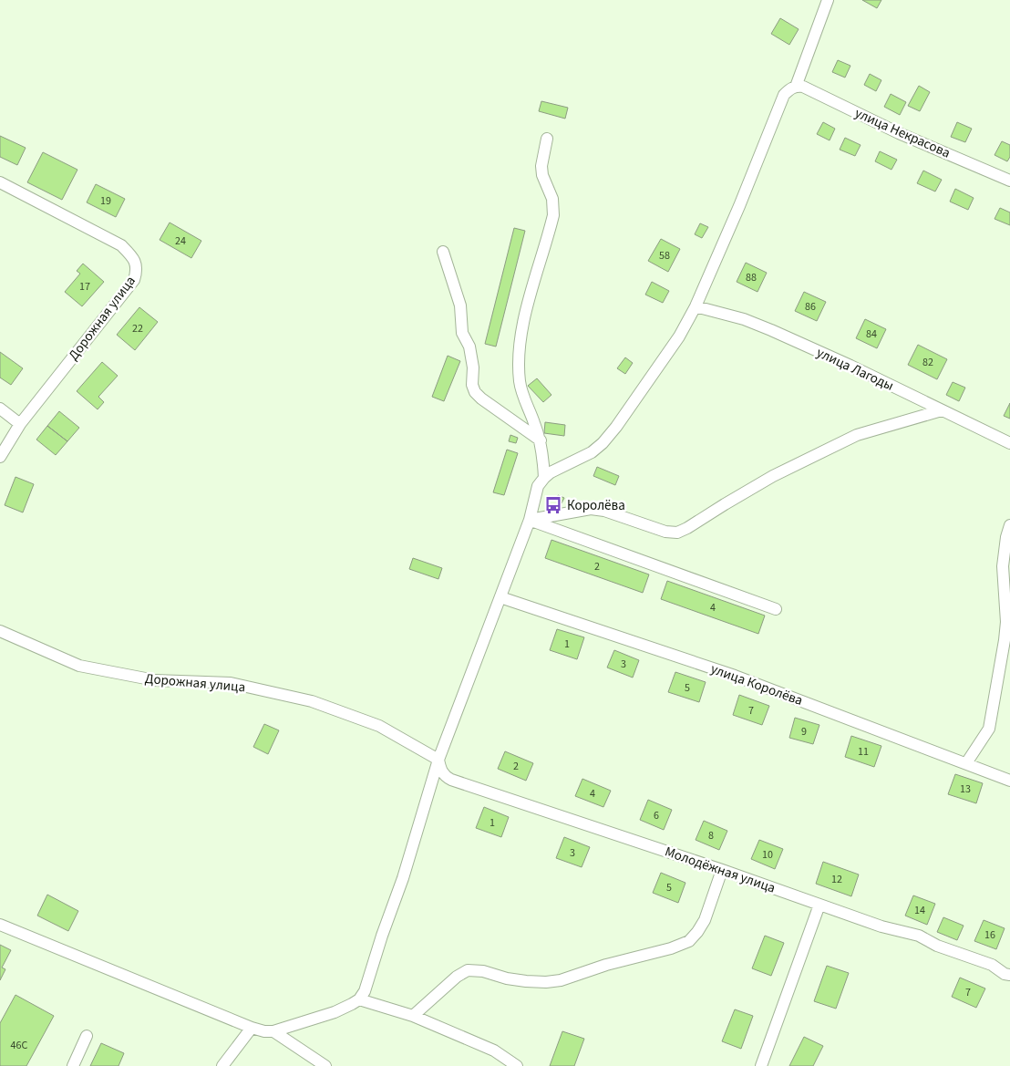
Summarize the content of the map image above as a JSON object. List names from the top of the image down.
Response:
{
  "streets": {
    "street": [
      "улица Некрасова",
      "Дорожная улица",
      "улица Лагоды",
      "улица Королёва",
      "Молодёжная улица"
    ]
  },
  "crossings": [
    ["Дорожная улица", "Молодёжная улица"]
  ],
  "places": {
    "bus stop": ["Королёва"]
  },
  "house_numbers": [
    "19",
    "24",
    "58",
    "88",
    "17",
    "86",
    "22",
    "84",
    "82",
    "2",
    "4",
    "1",
    "3",
    "5",
    "7",
    "9",
    "11",
    "2",
    "13",
    "4",
    "6",
    "1",
    "8",
    "3",
    "10",
    "12",
    "5",
    "14",
    "16",
    "7",
    "46С"
  ]
}
